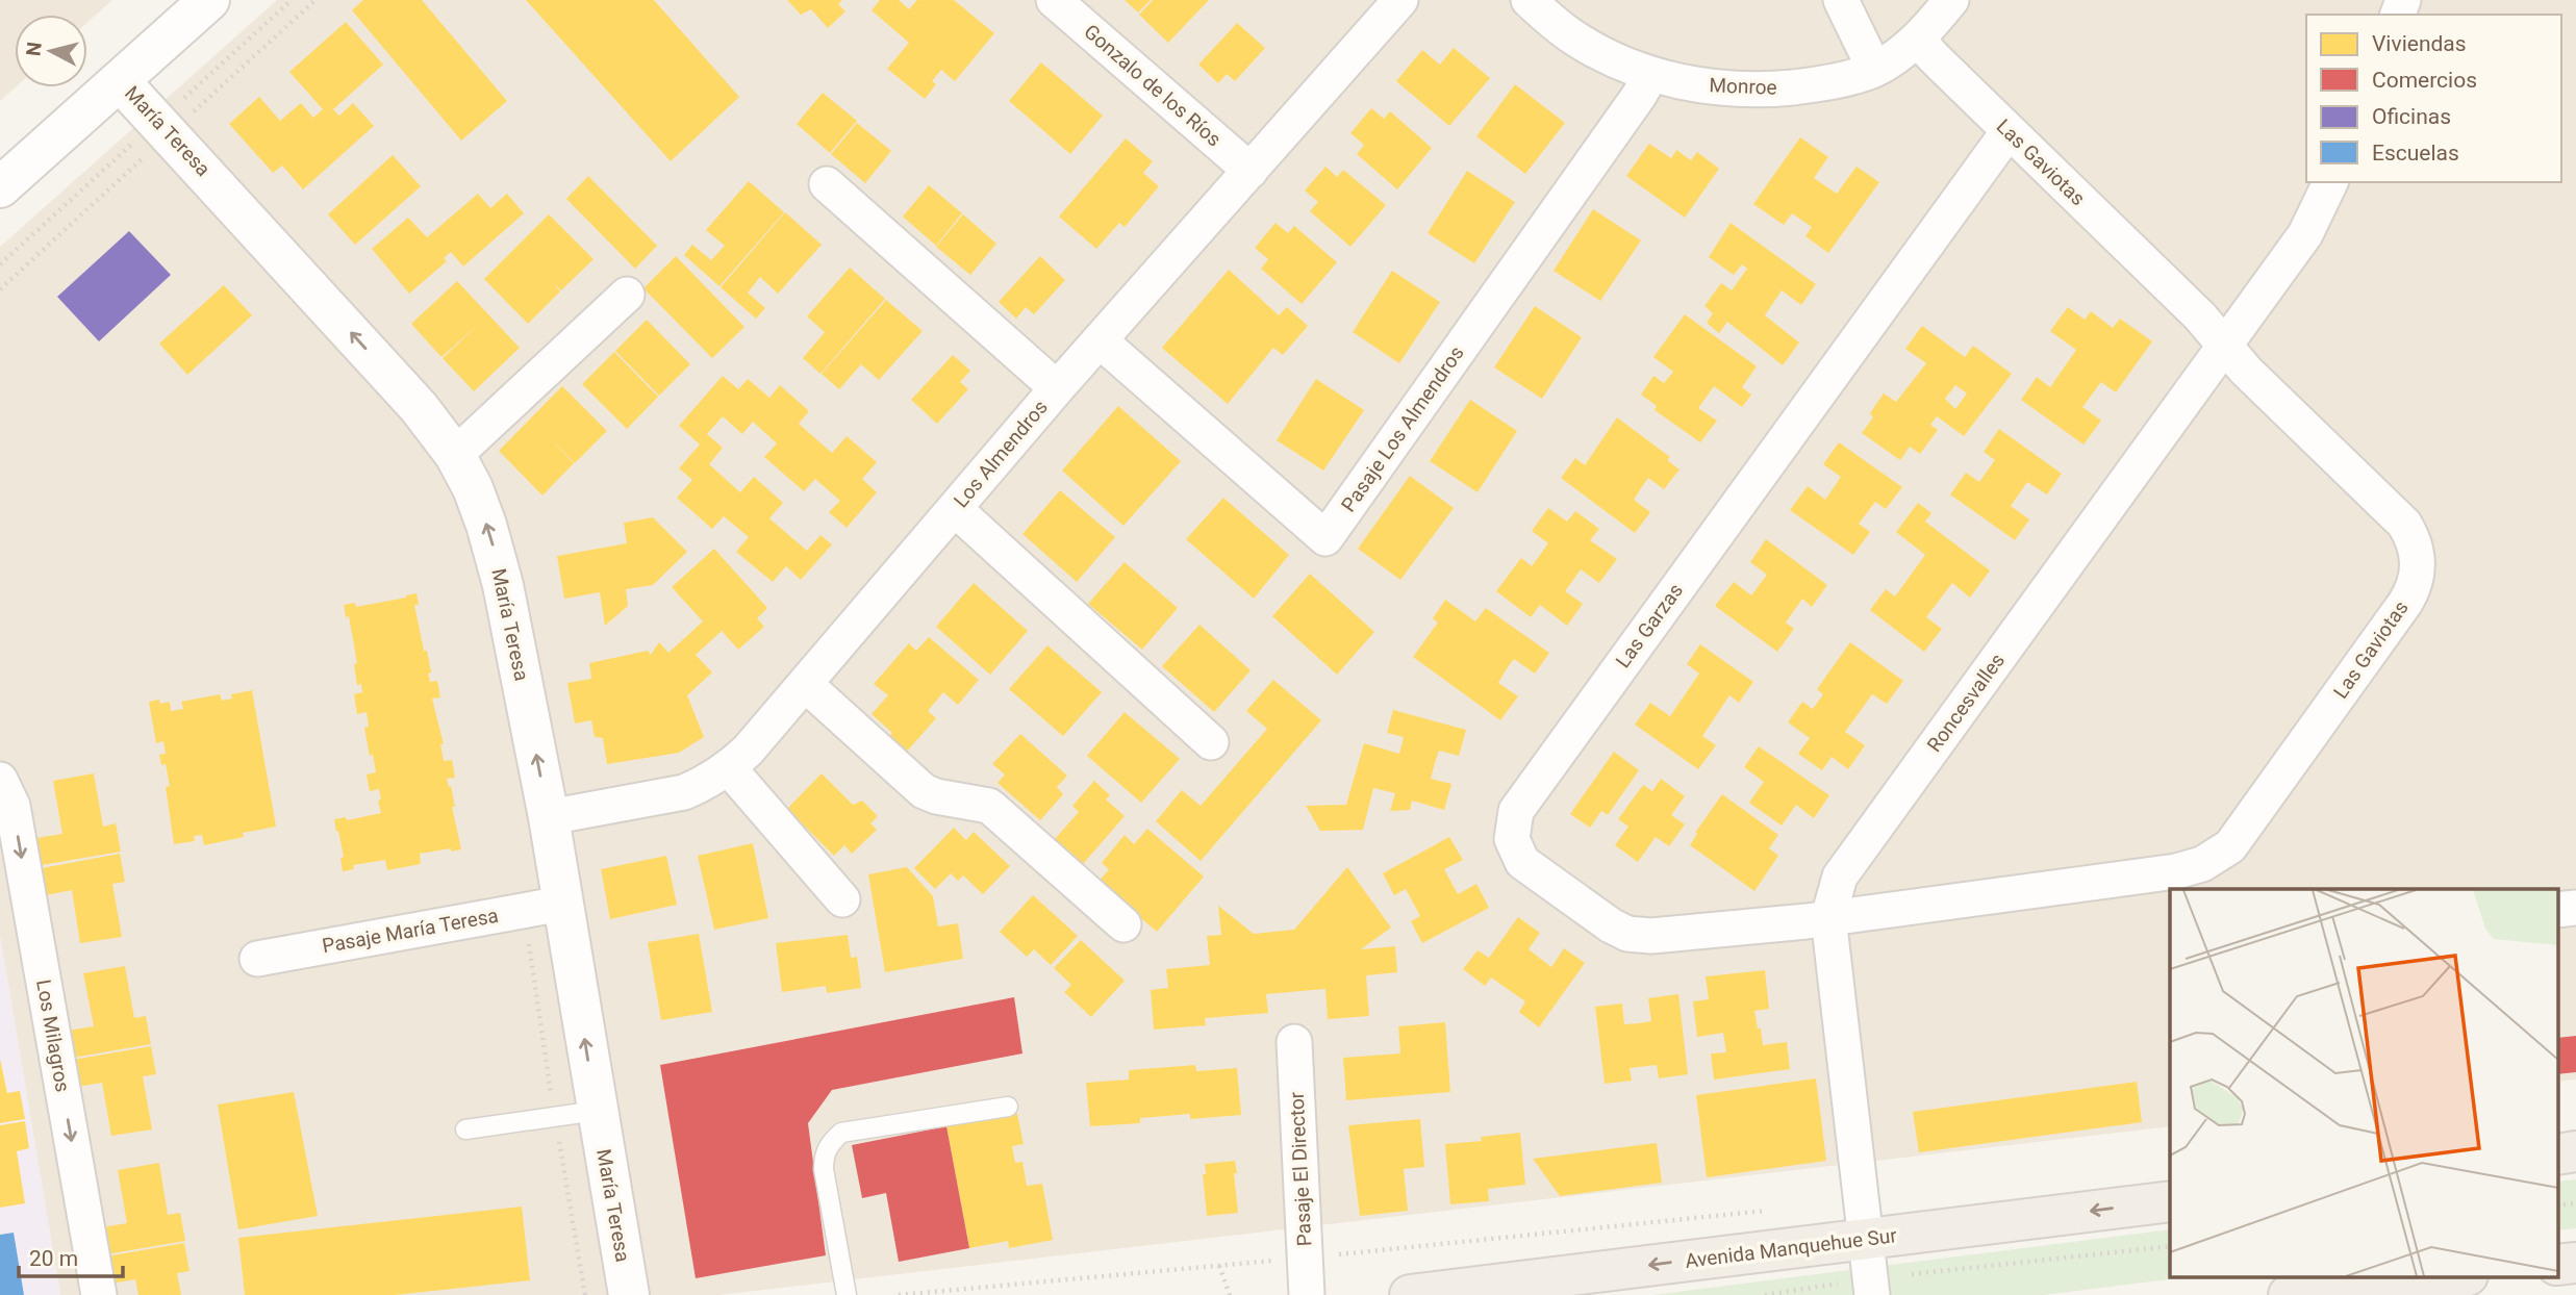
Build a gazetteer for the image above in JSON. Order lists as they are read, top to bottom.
{
  "streets": {
    "main road": ["Avenida Manquehue Sur"],
    "street": [
      "Gonzalo de los Ríos",
      "Monroe",
      "María Teresa",
      "Las Gaviotas",
      "Pasaje Los Almendros",
      "Los Almendros",
      "Las Garzas",
      "Roncesvalles",
      "Pasaje María Teresa",
      "Los Milagros",
      "Pasaje El Director"
    ]
  },
  "crossings": [
    ["Gonzalo de los Ríos", "Los Almendros"],
    ["Monroe", "Las Gaviotas"],
    ["Monroe", "Pasaje Los Almendros"],
    ["María Teresa", "Los Almendros"],
    ["María Teresa", "Pasaje María Teresa"],
    ["Las Gaviotas", "Las Garzas"],
    ["Las Gaviotas", "Roncesvalles"],
    ["Pasaje Los Almendros", "Los Almendros"],
    ["Las Garzas", "Roncesvalles"],
    ["Roncesvalles", "Avenida Manquehue Sur"]
  ],
  "one_way": ["María Teresa", "Los Milagros", "Avenida Manquehue Sur"],
  "legend": [
    "Viviendas",
    "Comercios",
    "Oficinas",
    "Escuelas"
  ],
  "scale_bar": "20 m",
  "north": "left"
}
